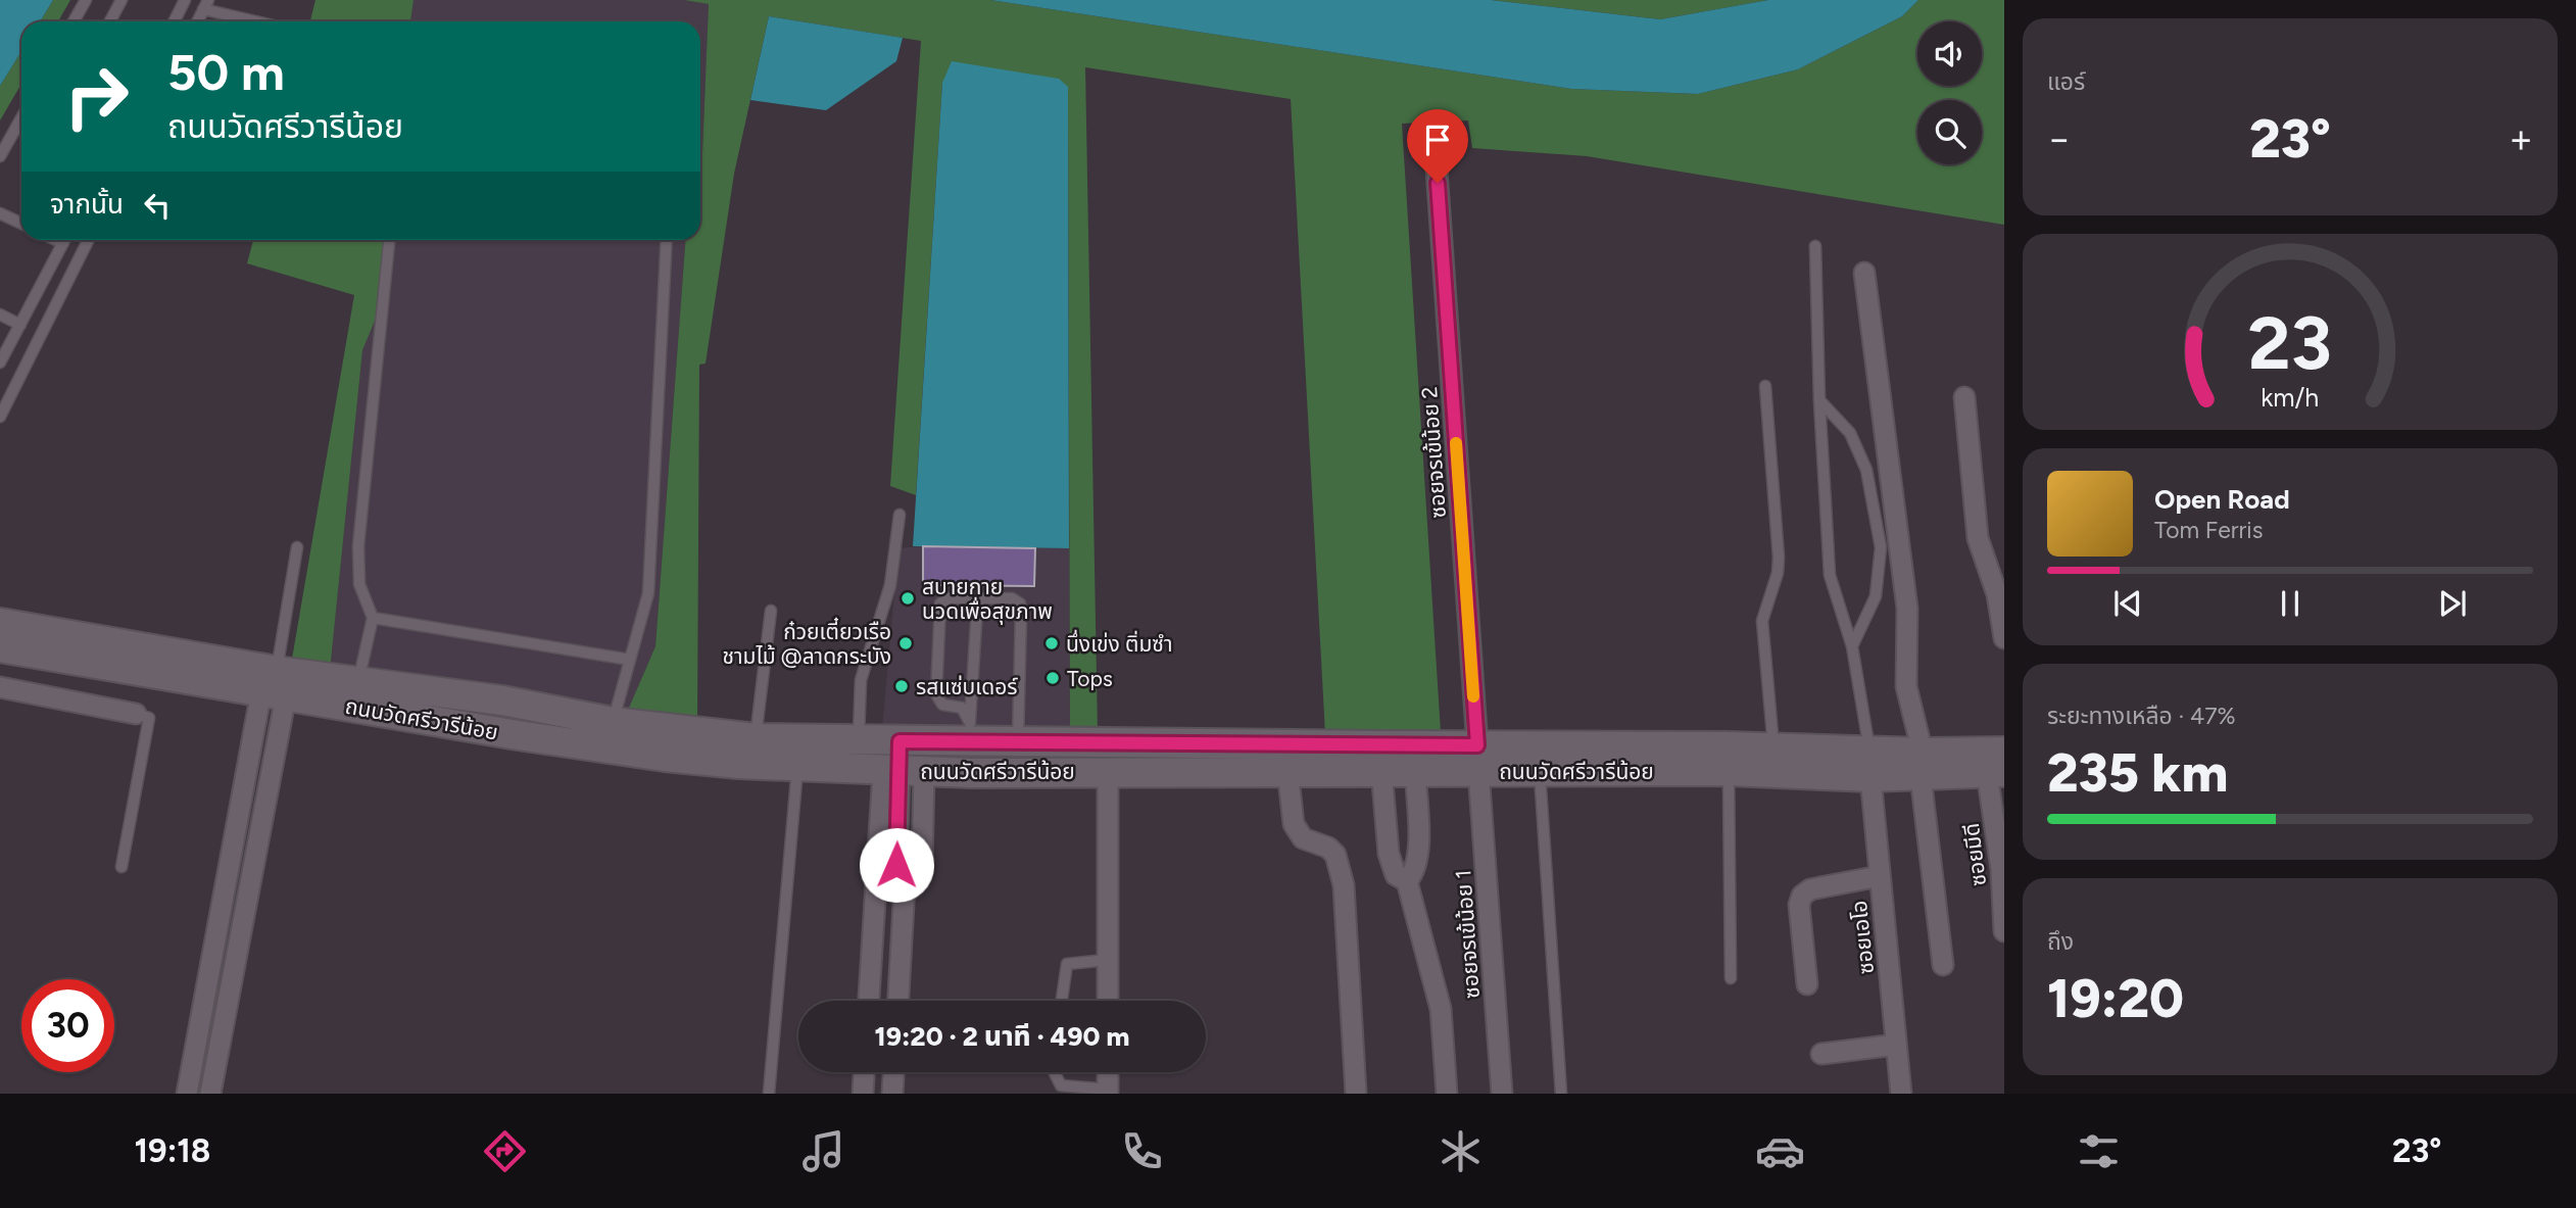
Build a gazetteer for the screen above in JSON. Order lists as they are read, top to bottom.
{
  "streets": {
    "main road": ["ถนนวัดศรีวารีน้อย"],
    "street": [
      "ซอยจรเข้น้อย 2",
      "ซอยมีดี",
      "ซอยจรเข้น้อย 1",
      "ซอยเอโอ"
    ]
  },
  "crossings": [
    ["ซอยจรเข้น้อย 2", "ถนนวัดศรีวารีน้อย"],
    ["ซอยจรเข้น้อย 2", "ซอยจรเข้น้อย 1"],
    ["ถนนวัดศรีวารีน้อย", "ซอยมีดี"],
    ["ถนนวัดศรีวารีน้อย", "ซอยจรเข้น้อย 1"],
    ["ถนนวัดศรีวารีน้อย", "ซอยเอโอ"]
  ],
  "places": [
    "สบายกาย นวดเพื่อสุขภาพ",
    "ก๋วยเตี๋ยวเรือ ชามไม้ @ลาดกระบัง",
    "นึ่งเข่ง ติ่มซำ",
    "Tops",
    "รสแซ่บเดอร์"
  ],
  "page": {
    "tile": [
      "แอร์",
      ["ระยะทางเหลือ · 47%", "235 km"],
      ["ถึง", "19:20"]
    ],
    "turn": ["50 m", "ถนนวัดศรีวารีน้อย"],
    "heat": ["−", "23°", "+"],
    "then": "จากนั้น",
    "song": ["Open Road", "Tom Ferris"],
    "limit": "30",
    "trip": "19:20 · 2 นาที · 490 m",
    "tabs": ["19:18", "23°"],
    "gauge": ["23", "km/h"]
  }
}
